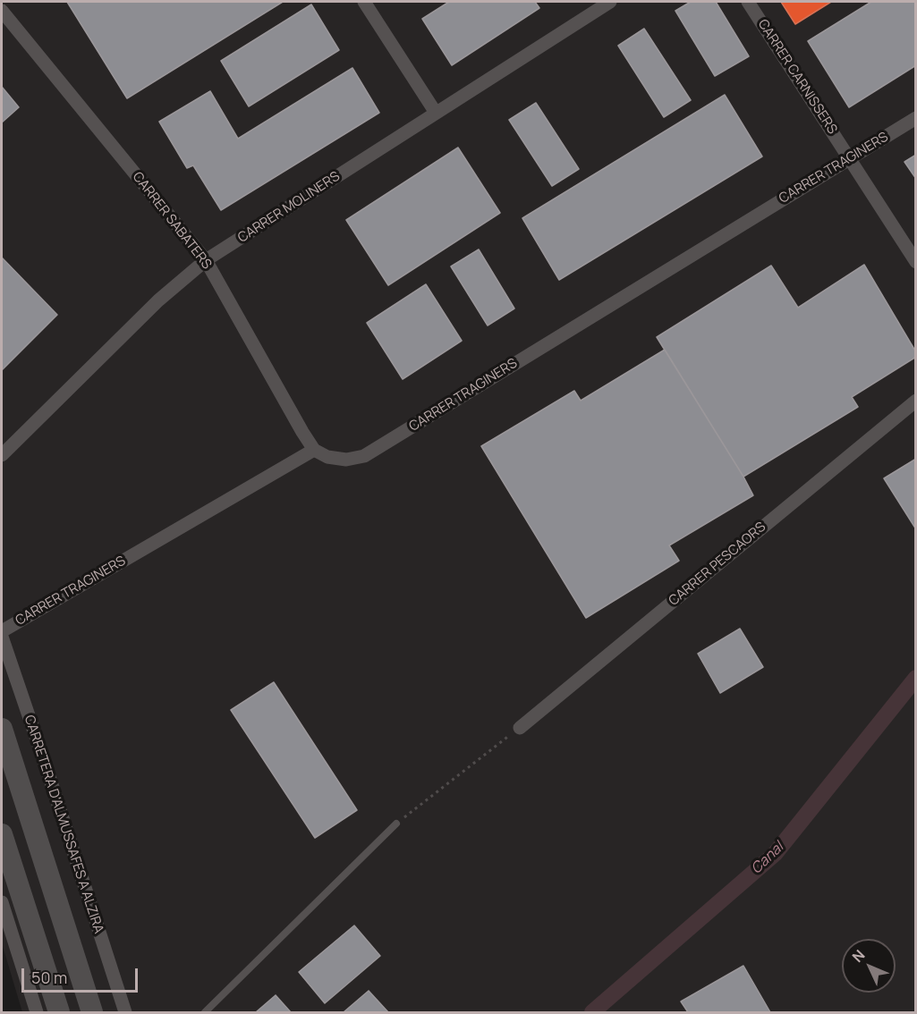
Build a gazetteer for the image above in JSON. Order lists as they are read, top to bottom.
{
  "streets": {
    "street": [
      "CARRER CARNISSERS",
      "CARRER TRAGINERS",
      "CARRER MOLINERS",
      "CARRER SABATERS",
      "CARRER PESCAORS",
      "CARRETERA D'ALMUSSAFES A ALZIRA"
    ]
  },
  "crossings": [
    ["CARRER CARNISSERS", "CARRER TRAGINERS"],
    ["CARRER TRAGINERS", "CARRER SABATERS"],
    ["CARRER MOLINERS", "CARRER SABATERS"]
  ],
  "water": ["Canal"],
  "scale_bar": "50 m",
  "north": "top left"
}
